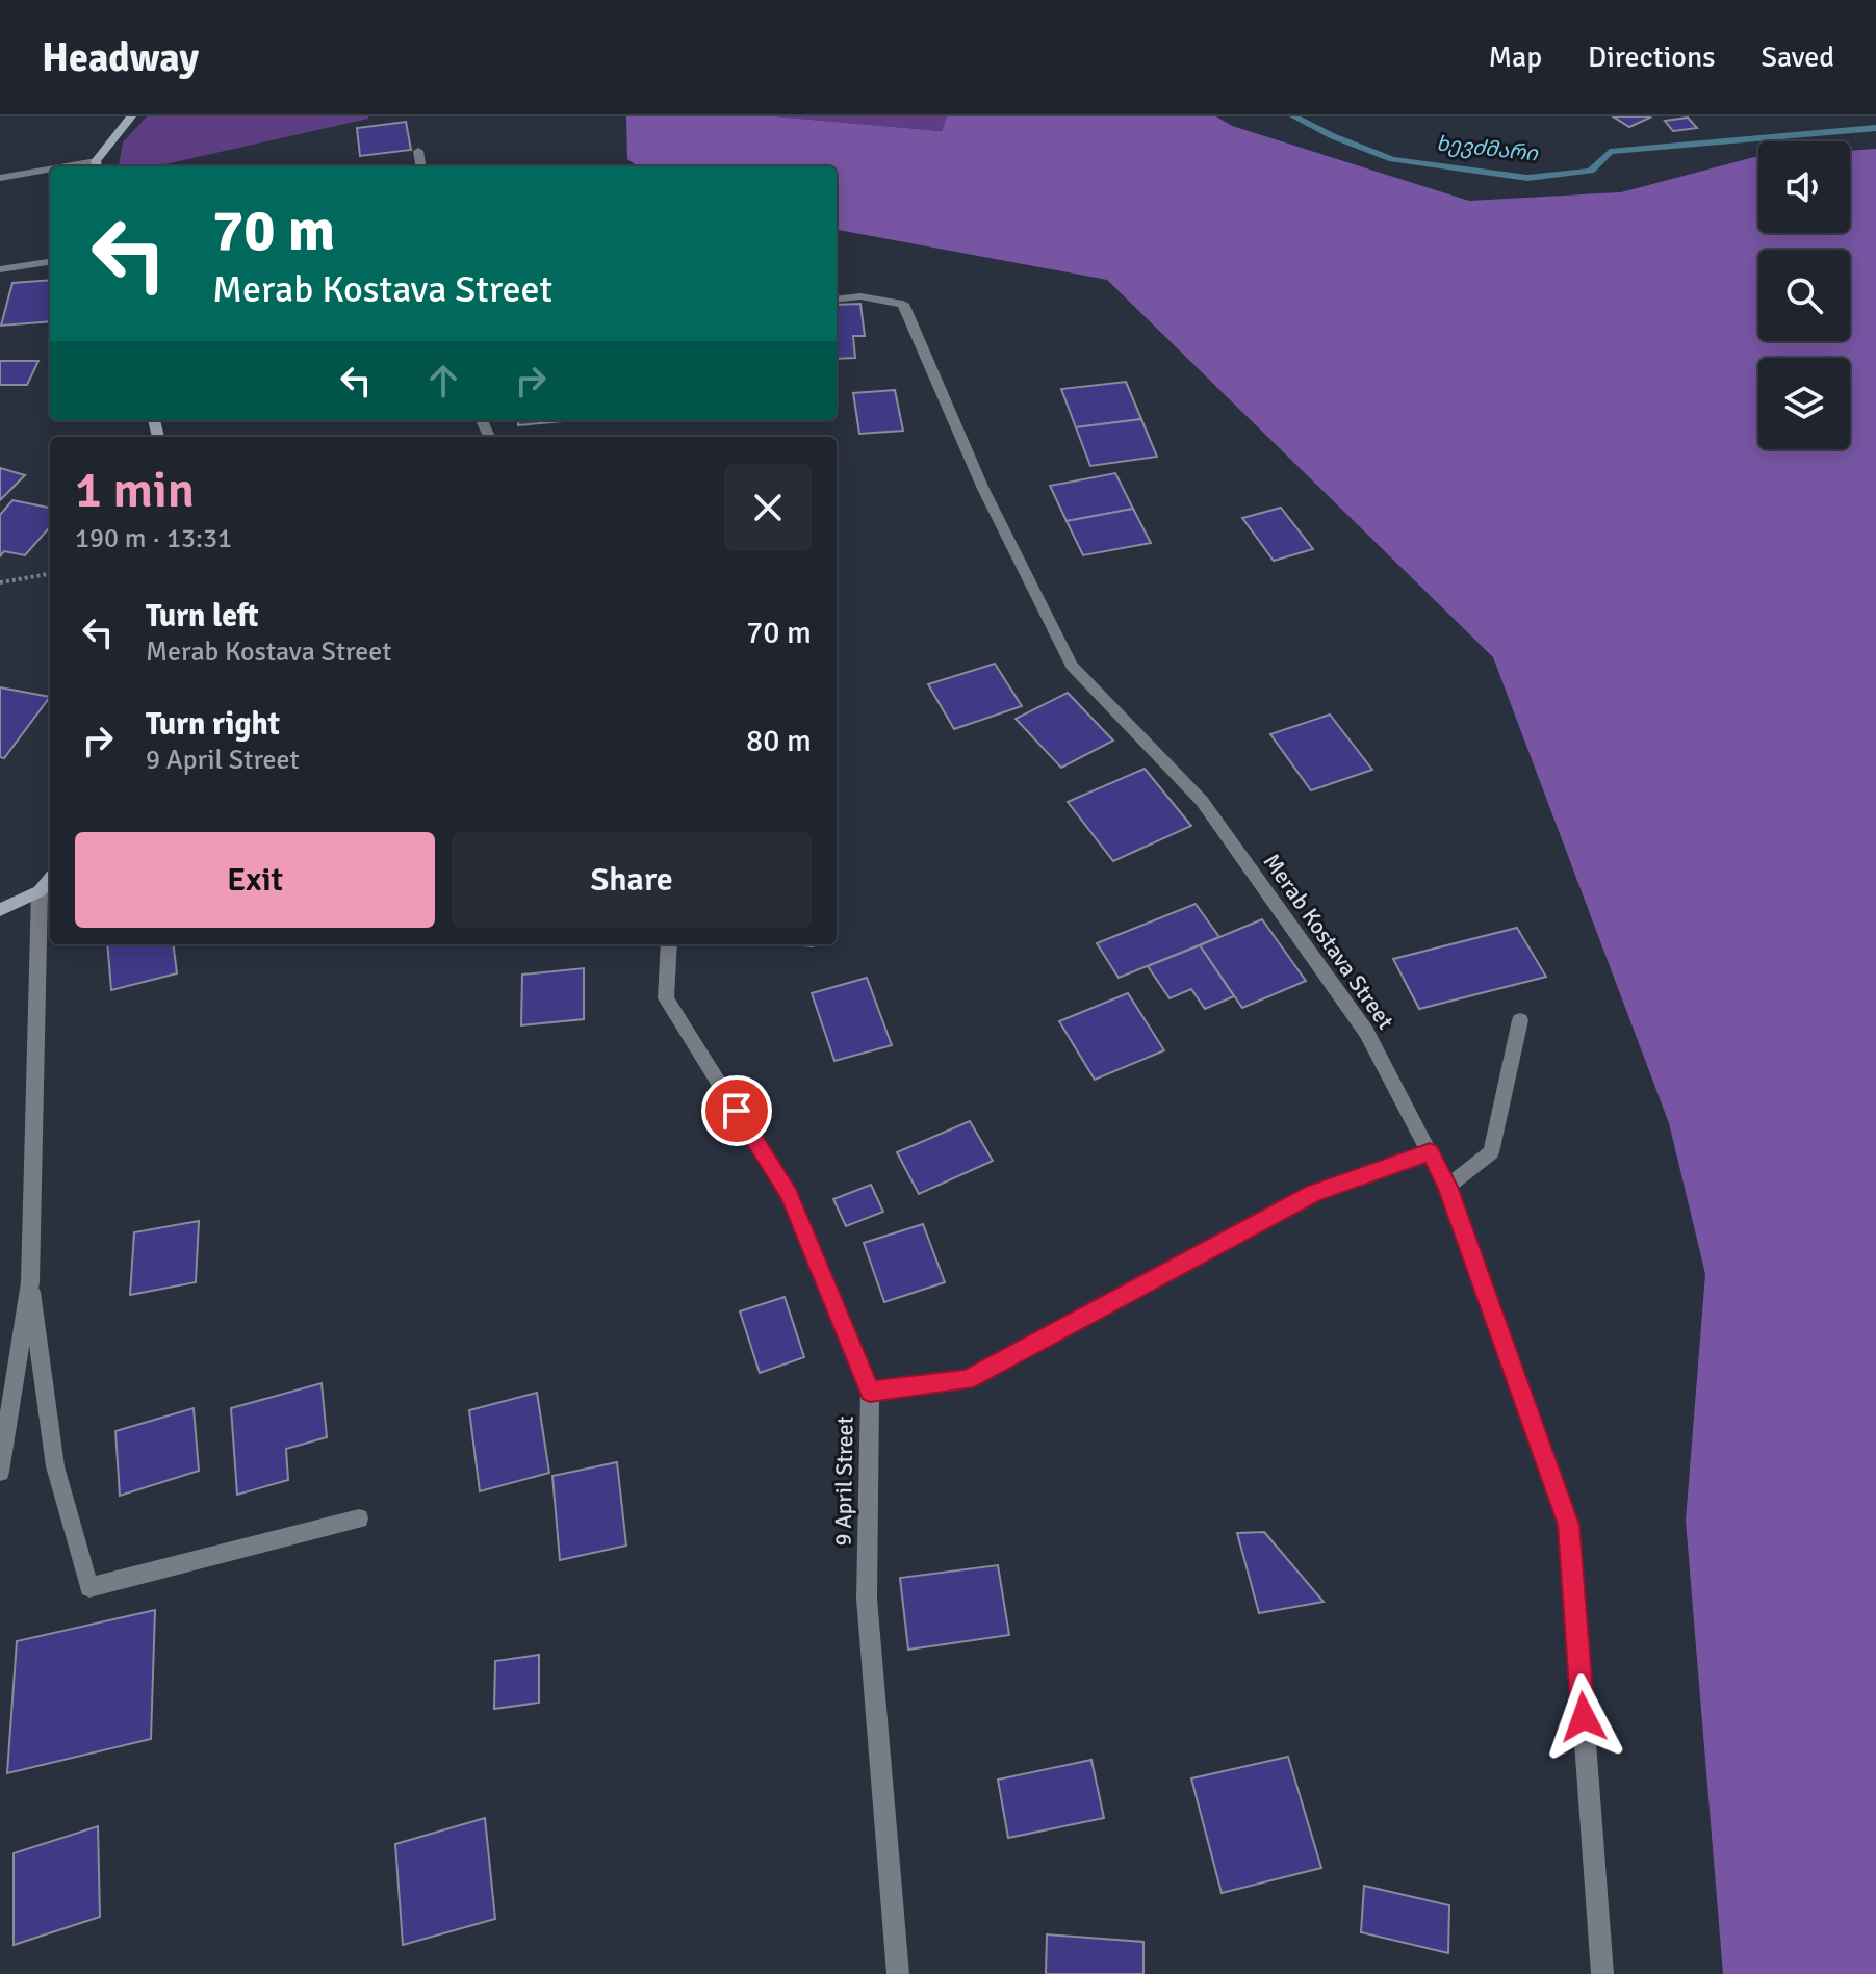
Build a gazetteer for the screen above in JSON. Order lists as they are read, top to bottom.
{
  "streets": {
    "street": ["Merab Kostava Street", "9 April Street"]
  },
  "water": ["ხევძმარი"],
  "page": {
    "header": "Headway",
    "nav": ["Map", "Directions", "Saved"],
    "turn": ["70 m", "Merab Kostava Street"],
    "heading": ["1 min", "190 m · 13:31"],
    "list": [
      {
        "name": "Turn left",
        "note": "Merab Kostava Street",
        "value": "70 m"
      },
      {
        "name": "Turn right",
        "note": "9 April Street",
        "value": "80 m"
      }
    ],
    "buttons": ["Exit", "Share"]
  }
}
